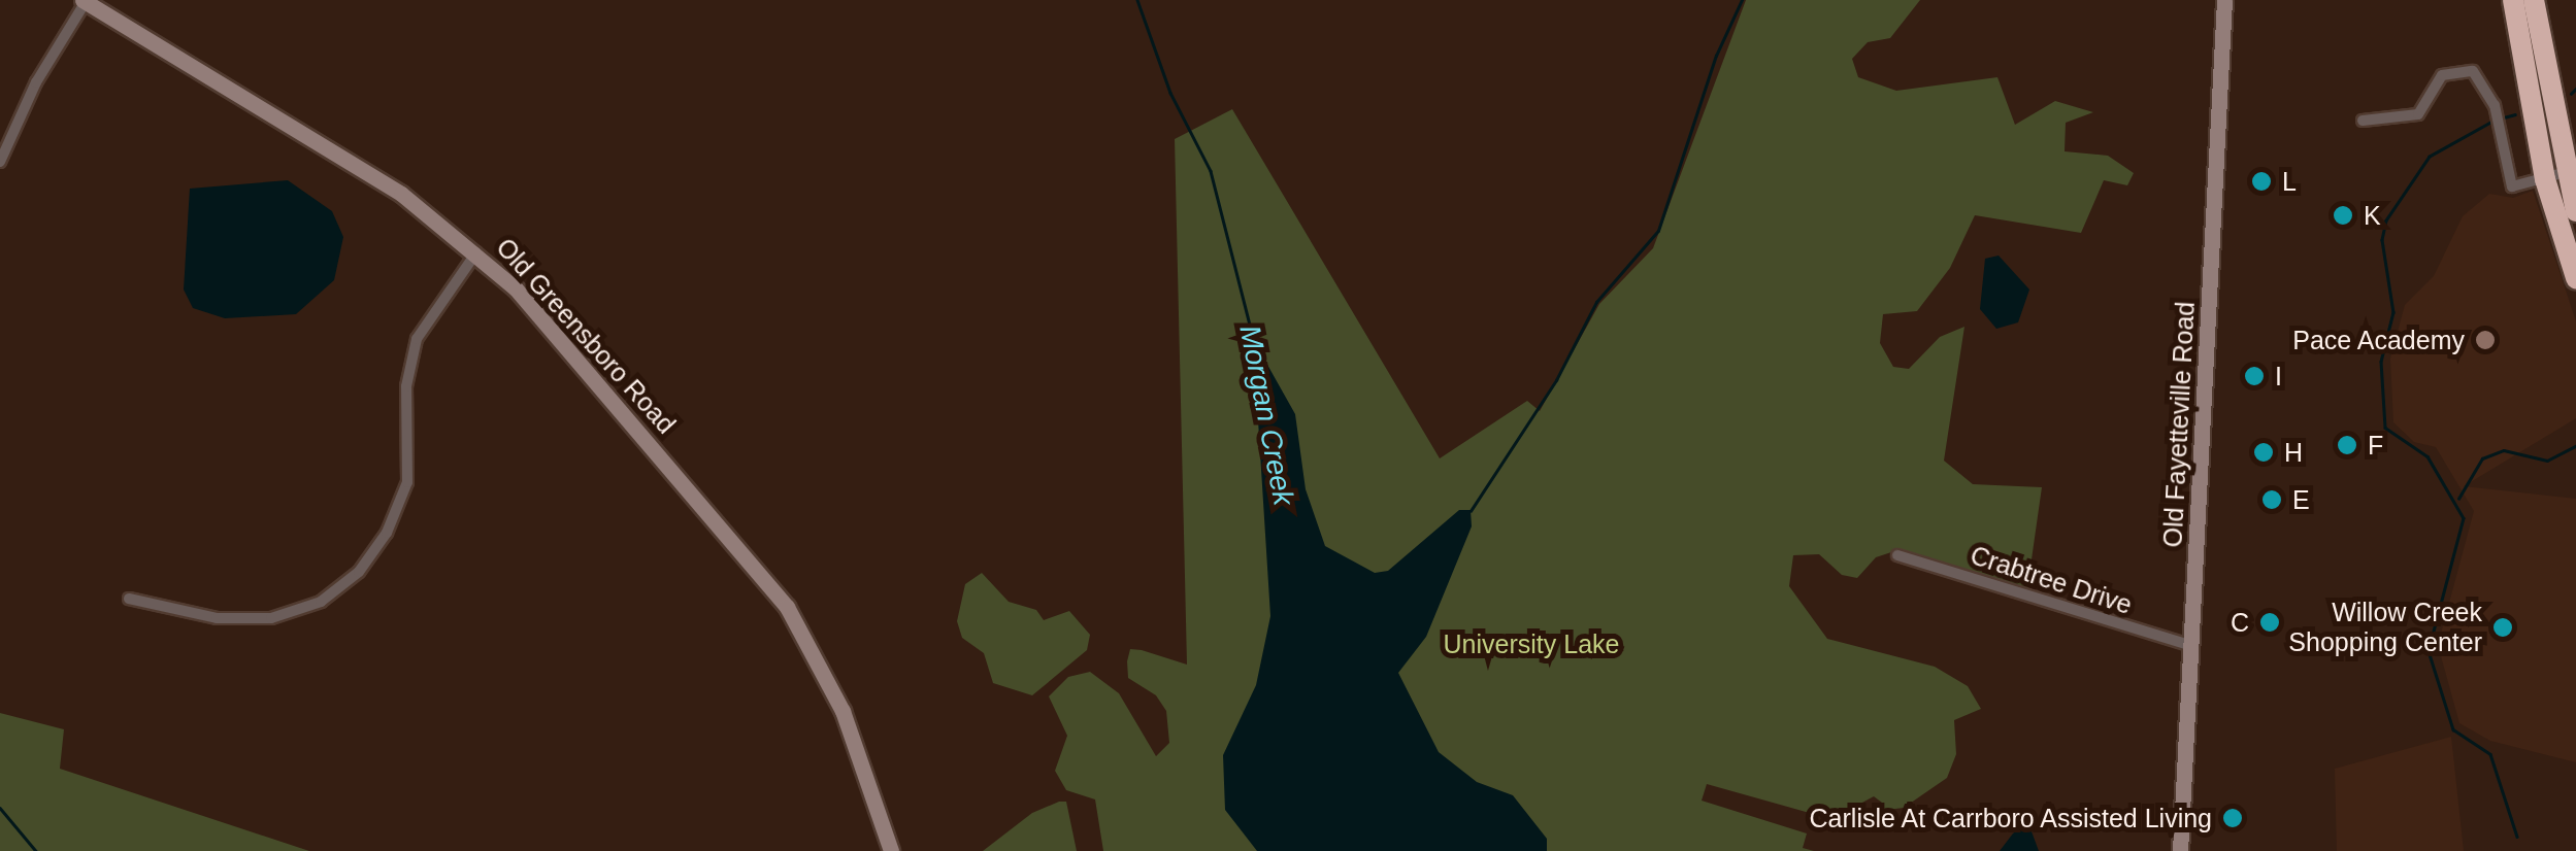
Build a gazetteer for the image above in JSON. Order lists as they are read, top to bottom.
{
  "streets": {
    "street": ["Old Greensboro Road", "Old Fayetteville Road", "Crabtree Drive"]
  },
  "crossings": [
    ["Old Fayetteville Road", "Crabtree Drive"]
  ],
  "water": ["Morgan Creek"],
  "parks": ["University Lake"],
  "places": [
    "L",
    "K",
    "Pace Academy",
    "I",
    "F",
    "H",
    "E",
    "C",
    "Willow Creek Shopping Center",
    "Carlisle At Carrboro Assisted Living"
  ]
}
